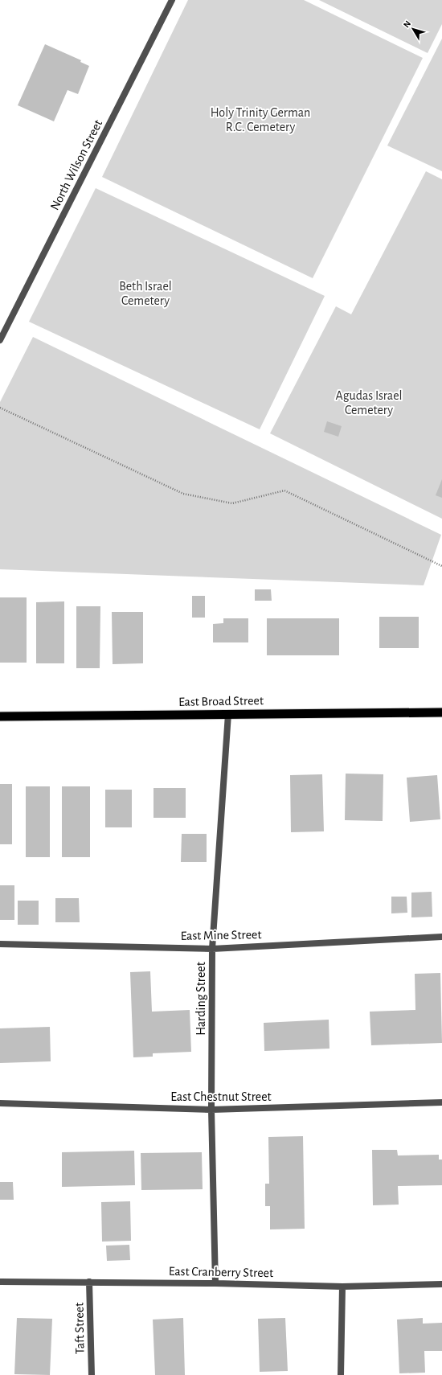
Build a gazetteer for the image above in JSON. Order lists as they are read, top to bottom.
{
  "streets": {
    "highway": ["East Broad Street"],
    "street": [
      "North Wilson Street",
      "East Mine Street",
      "Harding Street",
      "East Chestnut Street",
      "East Cranberry Street",
      "Taft Street"
    ]
  },
  "crossings": [
    ["East Broad Street", "Harding Street"],
    ["East Mine Street", "Harding Street"],
    ["Harding Street", "East Chestnut Street"],
    ["Harding Street", "East Cranberry Street"],
    ["East Cranberry Street", "Taft Street"]
  ],
  "parks": ["Holy Trinity German R.C. Cemetery", "Beth Israel Cemetery", "Agudas Israel Cemetery"],
  "north": "top left"
}
